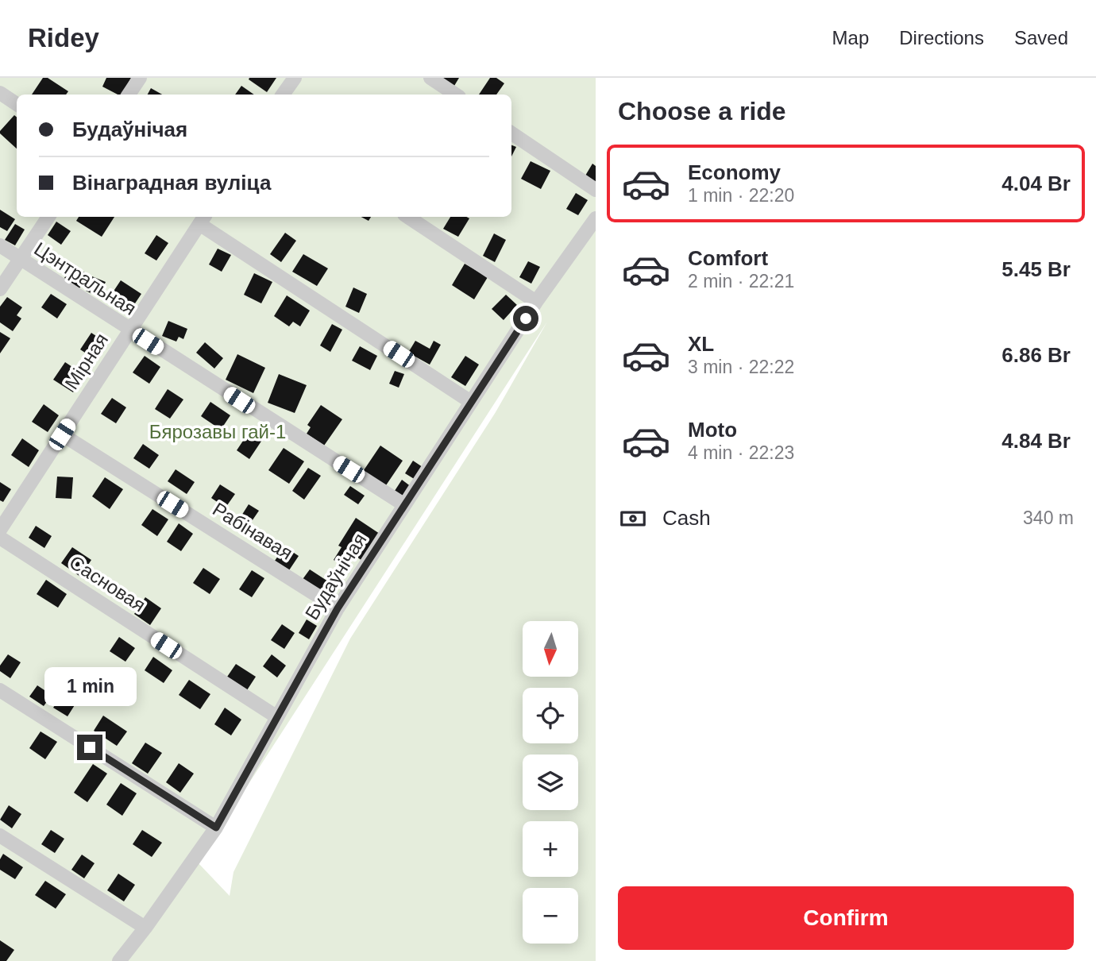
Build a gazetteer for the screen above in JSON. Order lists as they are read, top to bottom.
{
  "streets": {
    "street": [
      "Цэнтральная",
      "Мірная",
      "Рабінавая",
      "Будаўнічая",
      "Сасновая"
    ]
  },
  "crossings": [
    ["Цэнтральная", "Мірная"],
    ["Цэнтральная", "Будаўнічая"],
    ["Мірная", "Рабінавая"],
    ["Рабінавая", "Будаўнічая"],
    ["Будаўнічая", "Сасновая"]
  ],
  "parks": ["Бярозавы гай-1"],
  "north": "bottom",
  "page": {
    "header": "Ridey",
    "nav": ["Map", "Directions", "Saved"],
    "heading": "Choose a ride",
    "banner": ["Будаўнічая", "Вінаградная вуліца"],
    "list": [
      {
        "name": "Economy",
        "note": "1 min · 22:20",
        "value": "4.04 Br"
      },
      {
        "name": "Comfort",
        "note": "2 min · 22:21",
        "value": "5.45 Br"
      },
      {
        "name": "XL",
        "note": "3 min · 22:22",
        "value": "6.86 Br"
      },
      {
        "name": "Moto",
        "note": "4 min · 22:23",
        "value": "4.84 Br"
      }
    ],
    "pay": ["Cash", "340 m"],
    "map_buttons": ["+", "−"],
    "bubble": "1 min",
    "buttons": "Confirm"
  }
}
